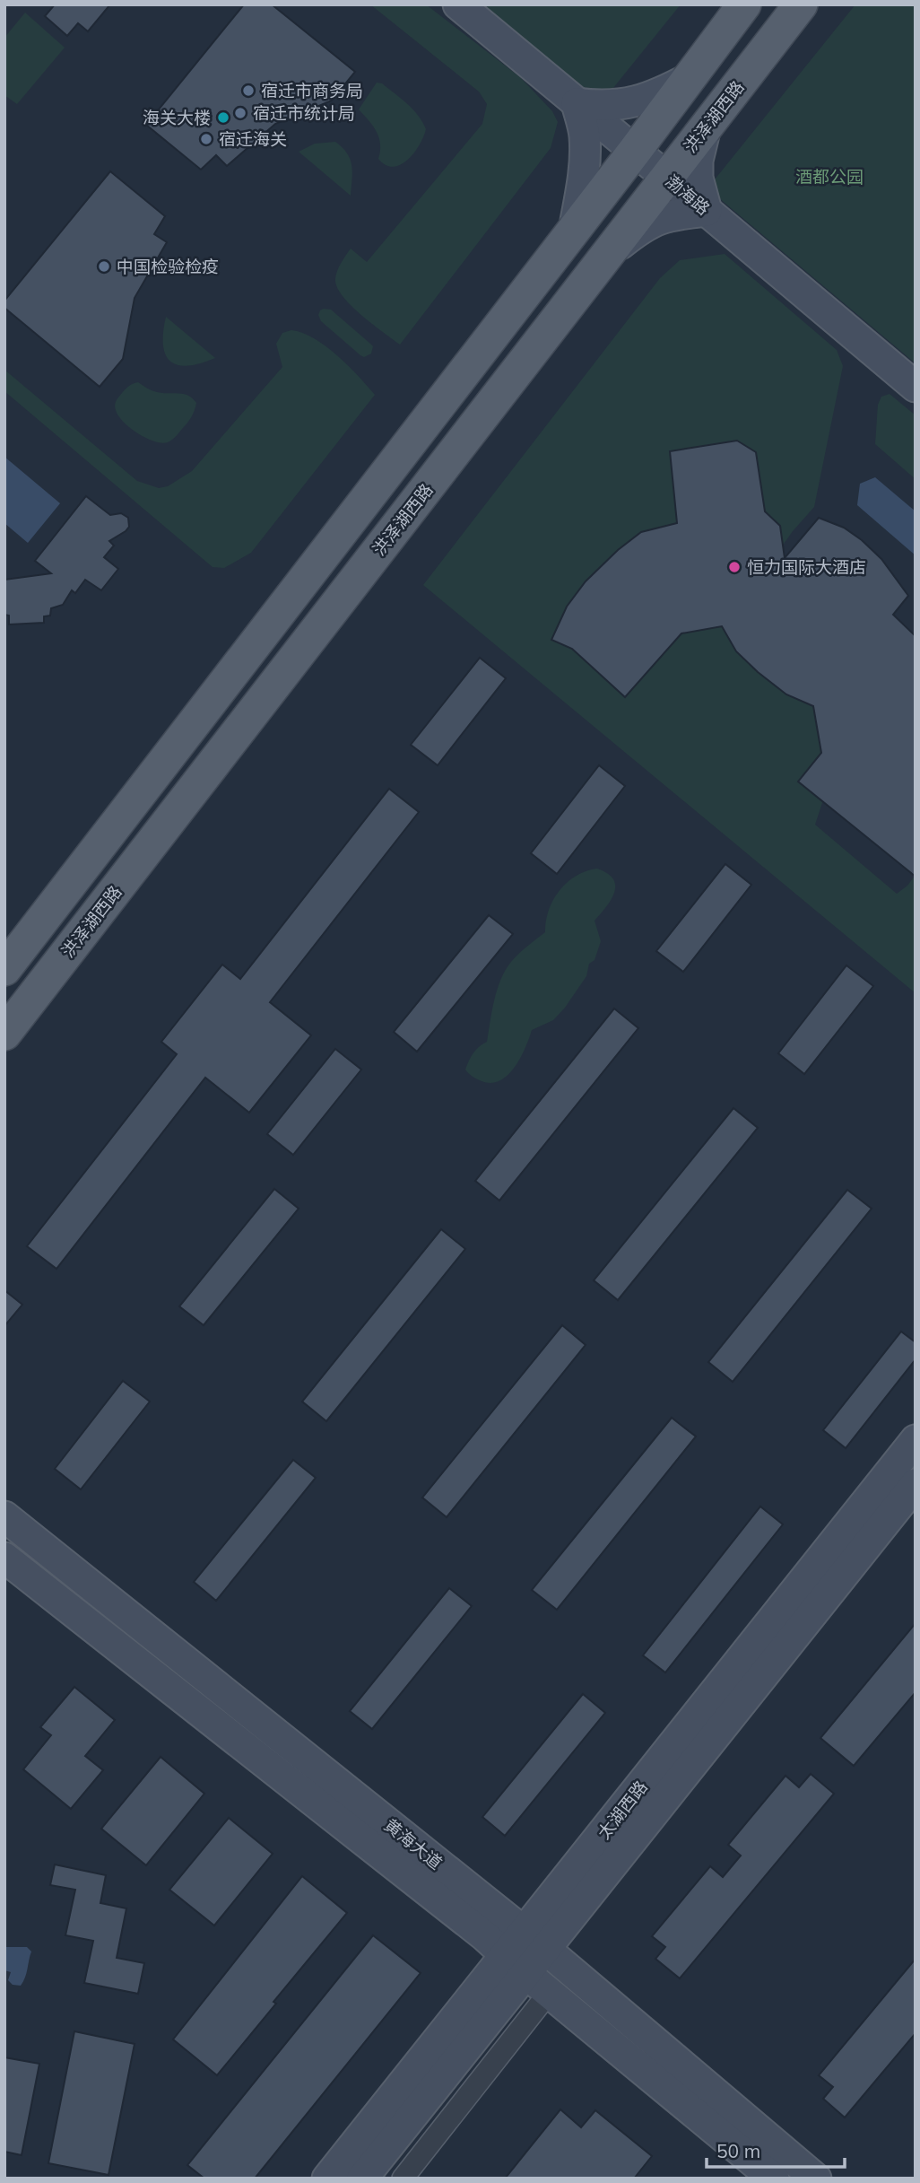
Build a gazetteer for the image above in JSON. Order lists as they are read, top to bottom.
{
  "streets": {
    "main road": ["洪泽湖西路"],
    "street": ["渤海路", "太湖西路", "黄海大道"]
  },
  "crossings": [
    ["洪泽湖西路", "渤海路"],
    ["太湖西路", "黄海大道"]
  ],
  "parks": ["酒都公园"],
  "places": [
    "宿迁市商务局",
    "宿迁市统计局",
    "海关大楼",
    "宿迁海关",
    "中国检验检疫",
    "恒力国际大酒店"
  ],
  "scale_bar": "50 m"
}
